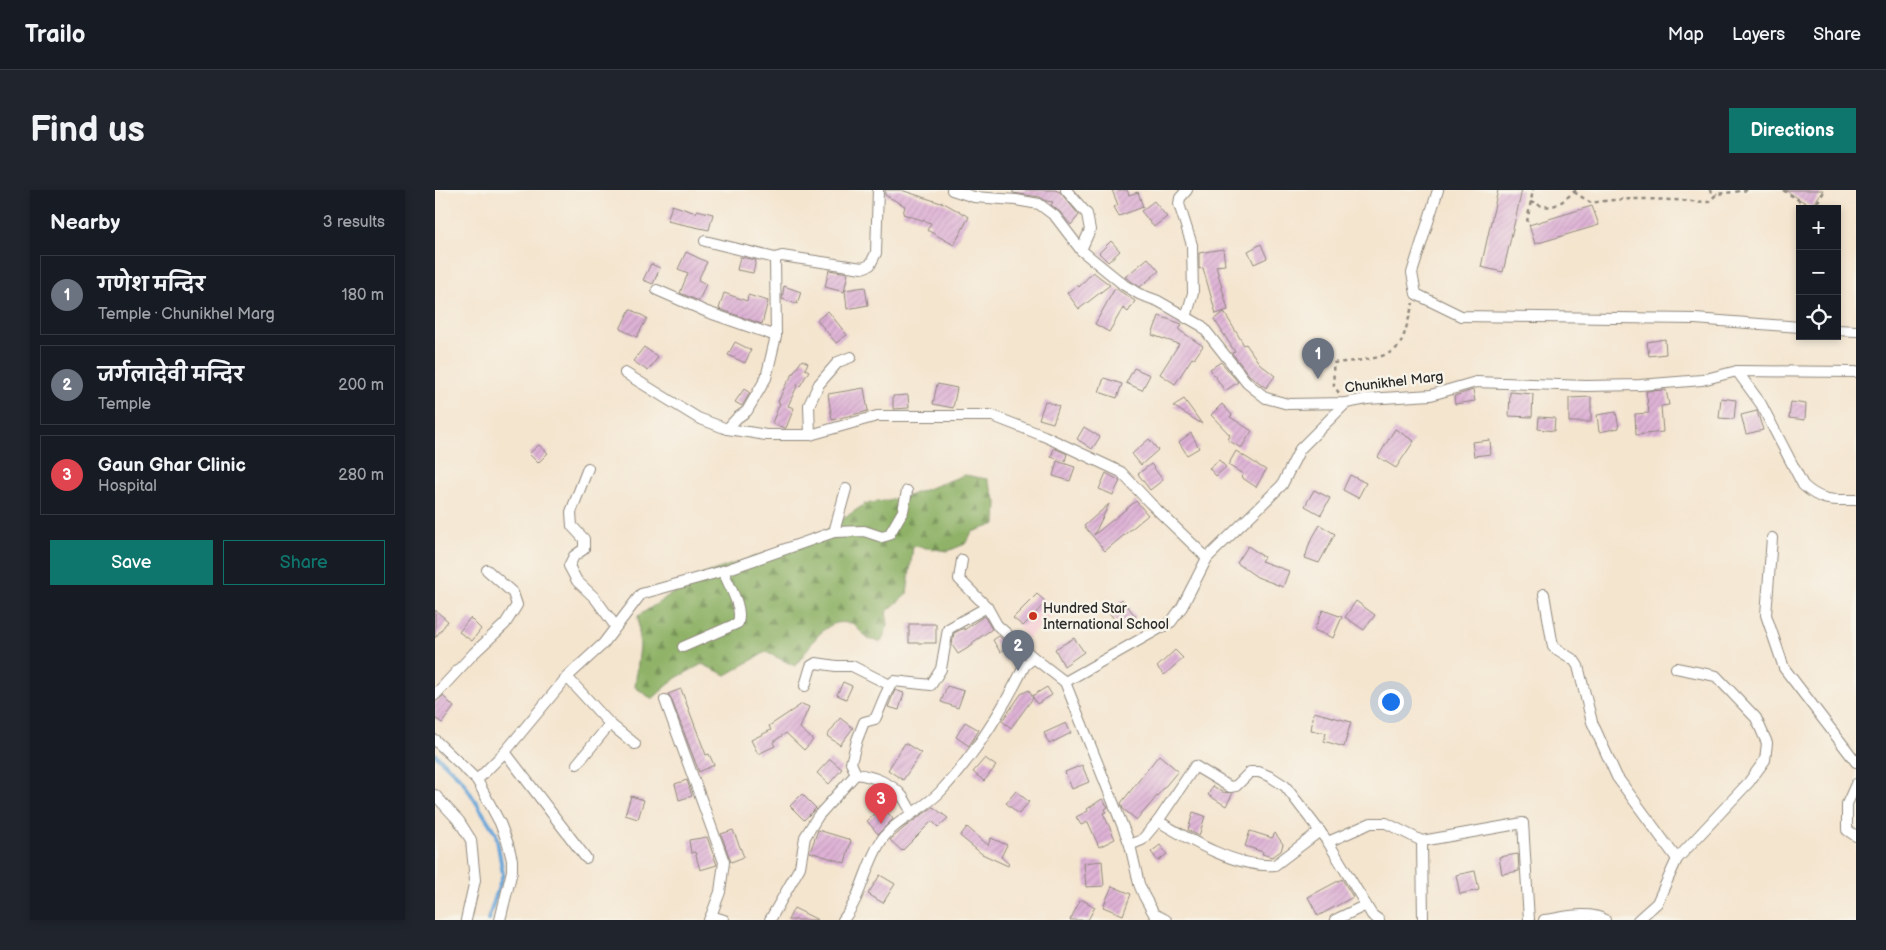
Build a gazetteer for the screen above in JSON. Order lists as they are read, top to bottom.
{
  "streets": {
    "street": ["Chunikhel Marg"]
  },
  "places": ["Hundred Star International School"],
  "page": {
    "header": "Trailo",
    "nav": ["Map", "Layers", "Share"],
    "buttons": [
      "Directions",
      ["Save", "Share"]
    ],
    "title": "Find us",
    "heading": ["Nearby", "3 results"],
    "map_buttons": ["+", "−"],
    "list": [
      {
        "mark": "1",
        "name": "गणेश मन्दिर",
        "note": "Temple · Chunikhel Marg",
        "value": "180 m"
      },
      {
        "mark": "2",
        "name": "जर्गलादेवी मन्दिर",
        "note": "Temple",
        "value": "200 m"
      },
      {
        "mark": "3",
        "name": "Gaun Ghar Clinic",
        "note": "Hospital",
        "value": "280 m"
      }
    ],
    "pins": ["1", "2", "3"]
  }
}
